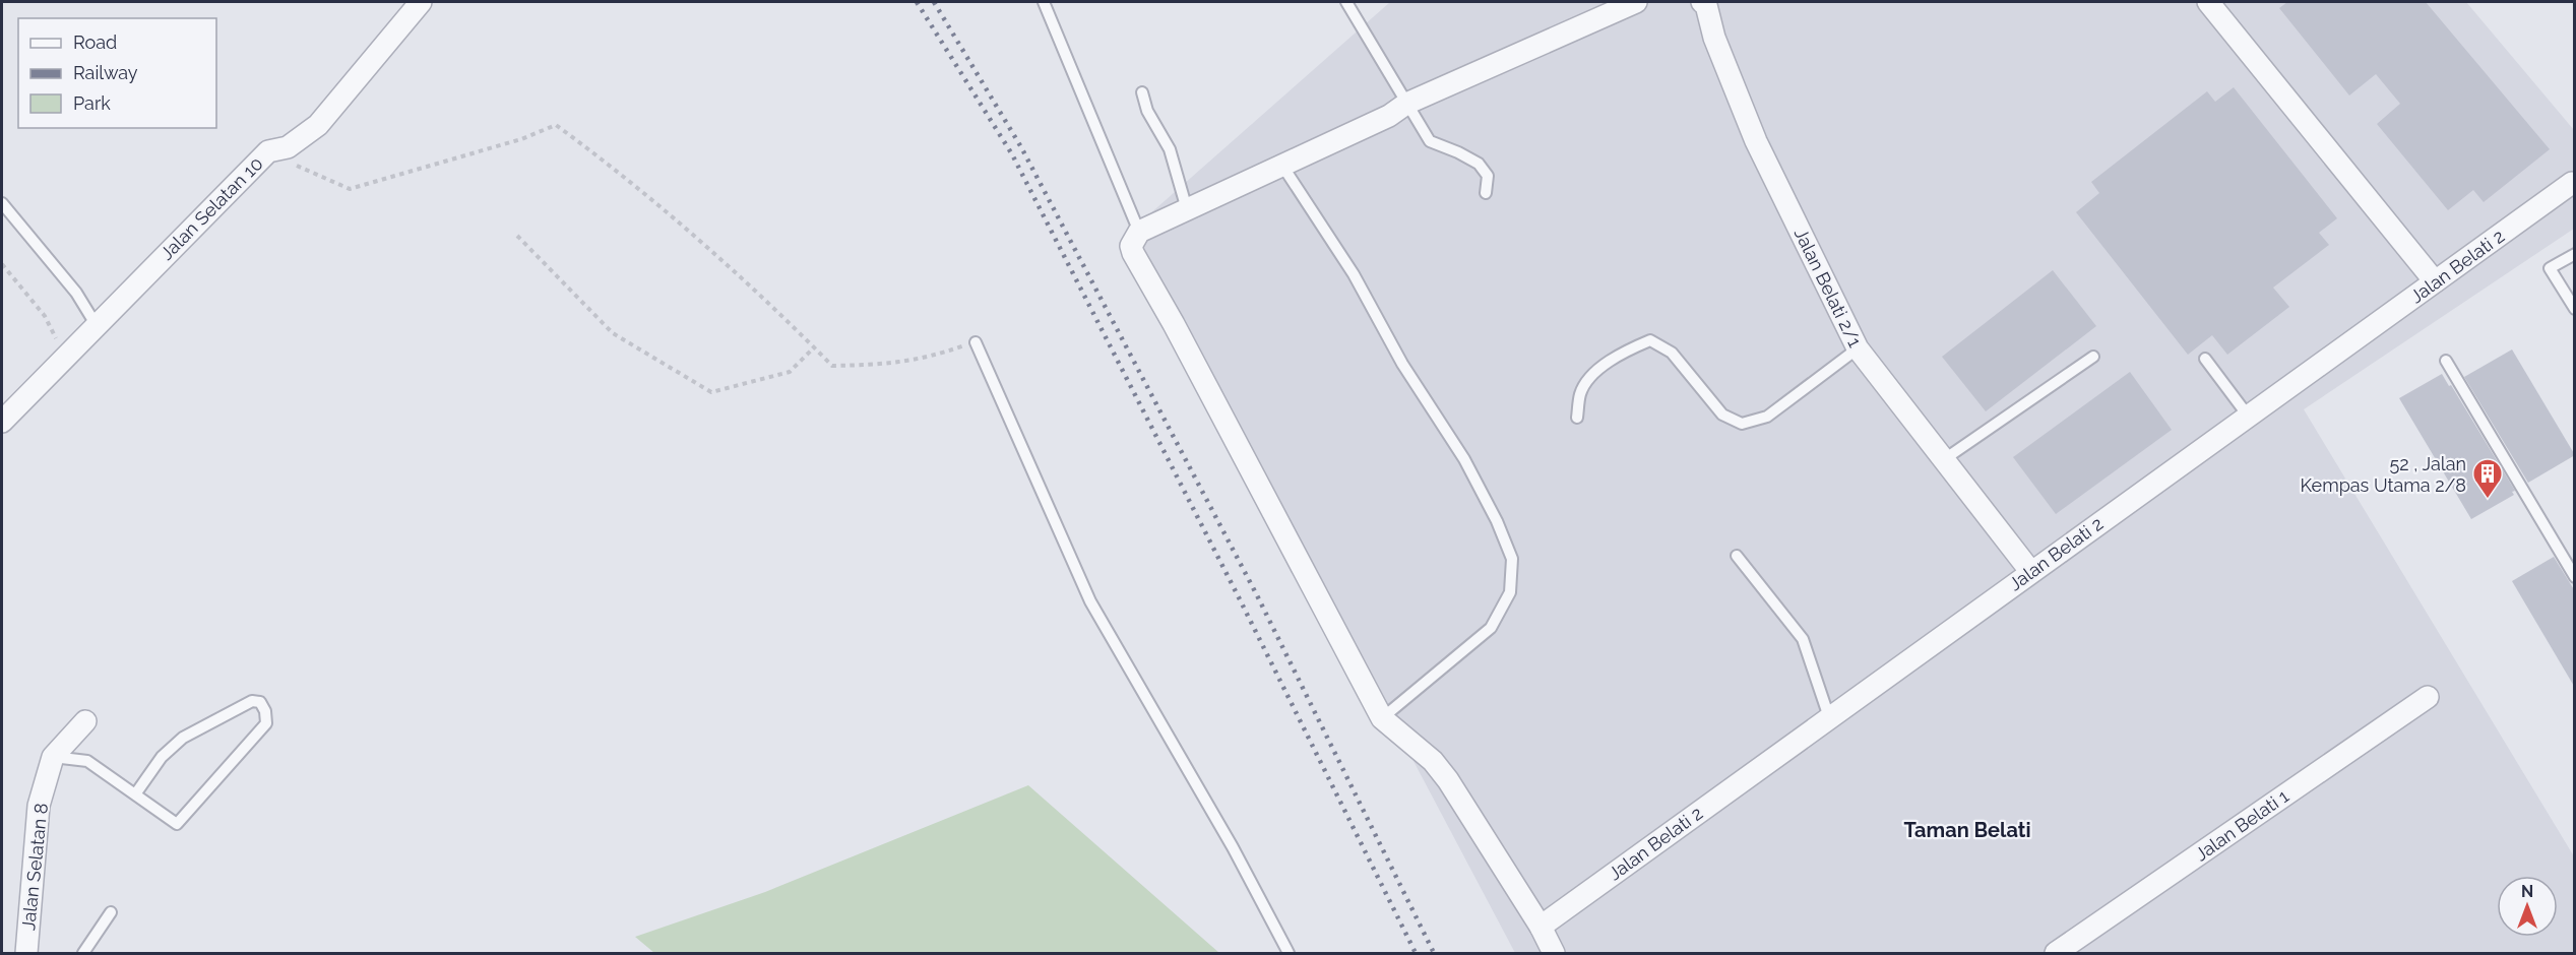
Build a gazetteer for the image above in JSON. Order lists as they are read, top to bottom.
{
  "streets": {
    "street": [
      "Jalan Selatan 10",
      "Jalan Belati 2",
      "Jalan Belati 2/1",
      "Jalan Belati 1",
      "Jalan Selatan 8"
    ]
  },
  "crossings": [
    ["Jalan Belati 2", "Jalan Belati 2/1"]
  ],
  "districts": ["Taman Belati"],
  "places": {
    "building": ["52 , Jalan Kempas Utama 2/8"]
  },
  "legend": ["Road", "Railway", "Park"],
  "north": "top"
}
